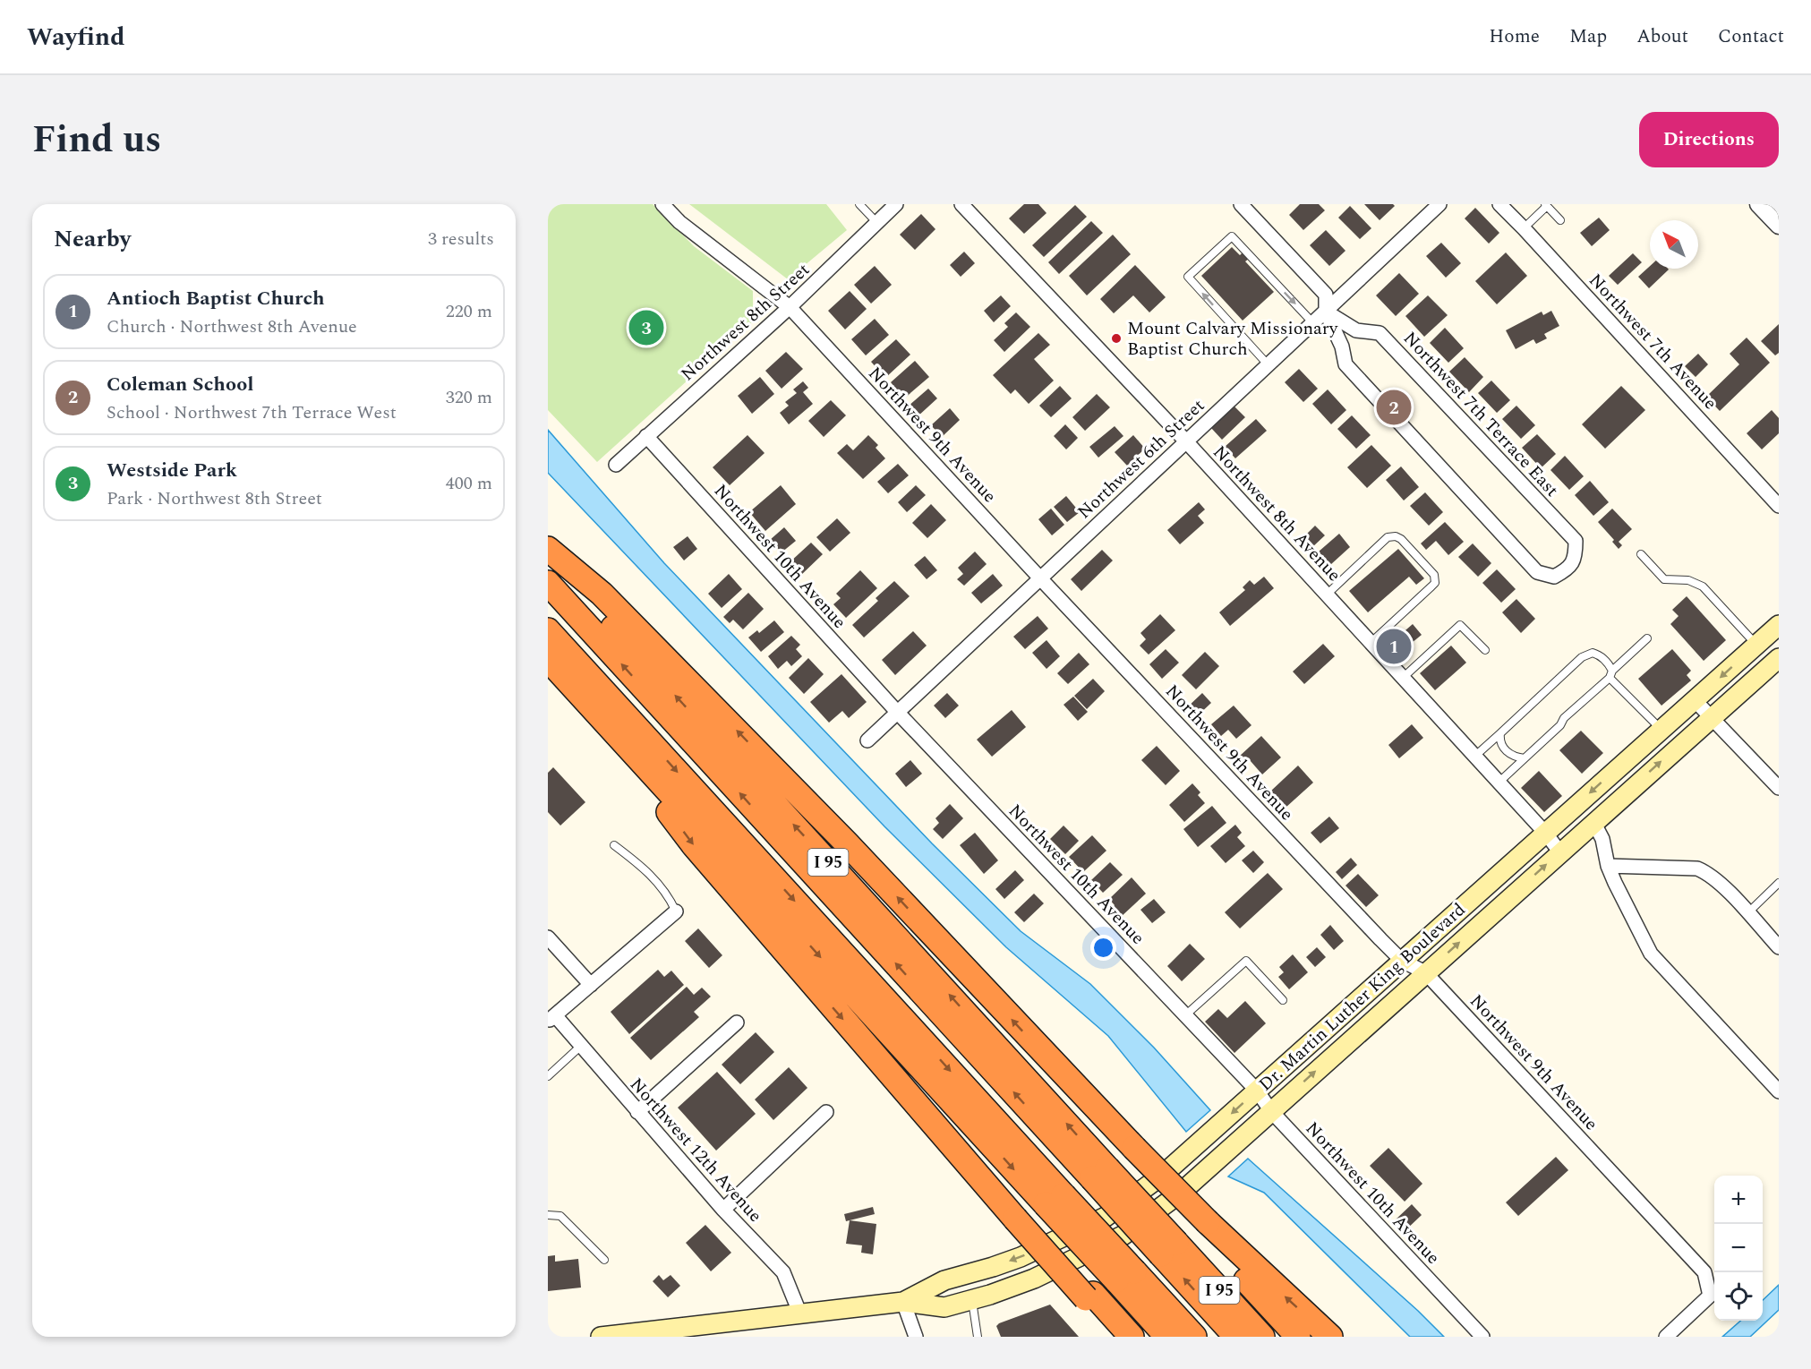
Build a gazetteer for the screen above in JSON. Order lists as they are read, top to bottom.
{
  "streets": {
    "highway": ["I 95"],
    "main road": ["Dr. Martin Luther King Boulevard"],
    "street": [
      "Northwest 8th Street",
      "Northwest 7th Avenue",
      "Northwest 7th Terrace East",
      "Northwest 9th Avenue",
      "Northwest 6th Street",
      "Northwest 8th Avenue",
      "Northwest 10th Avenue",
      "Northwest 12th Avenue"
    ]
  },
  "crossings": [
    ["Northwest 8th Street", "Northwest 9th Avenue"],
    ["Northwest 8th Street", "Northwest 10th Avenue"],
    ["Northwest 7th Terrace East", "Northwest 6th Street"],
    ["Northwest 9th Avenue", "Northwest 6th Street"],
    ["Northwest 9th Avenue", "Dr. Martin Luther King Boulevard"],
    ["Northwest 6th Street", "Northwest 8th Avenue"],
    ["Northwest 6th Street", "Northwest 10th Avenue"],
    ["Northwest 8th Avenue", "Dr. Martin Luther King Boulevard"],
    ["Northwest 10th Avenue", "Dr. Martin Luther King Boulevard"],
    ["Dr. Martin Luther King Boulevard", "Northwest 12th Avenue"]
  ],
  "places": ["Mount Calvary Missionary Baptist Church"],
  "north": "top left",
  "page": {
    "header": "Wayfind",
    "nav": [
      "Home",
      "Map",
      "About",
      "Contact"
    ],
    "title": "Find us",
    "buttons": "Directions",
    "heading": ["Nearby", "3 results"],
    "list": [
      {
        "mark": "1",
        "name": "Antioch Baptist Church",
        "note": "Church · Northwest 8th Avenue",
        "value": "220 m"
      },
      {
        "mark": "2",
        "name": "Coleman School",
        "note": "School · Northwest 7th Terrace West",
        "value": "320 m"
      },
      {
        "mark": "3",
        "name": "Westside Park",
        "note": "Park · Northwest 8th Street",
        "value": "400 m"
      }
    ],
    "pins": ["3", "2", "1"],
    "map_buttons": ["+", "−"]
  }
}
